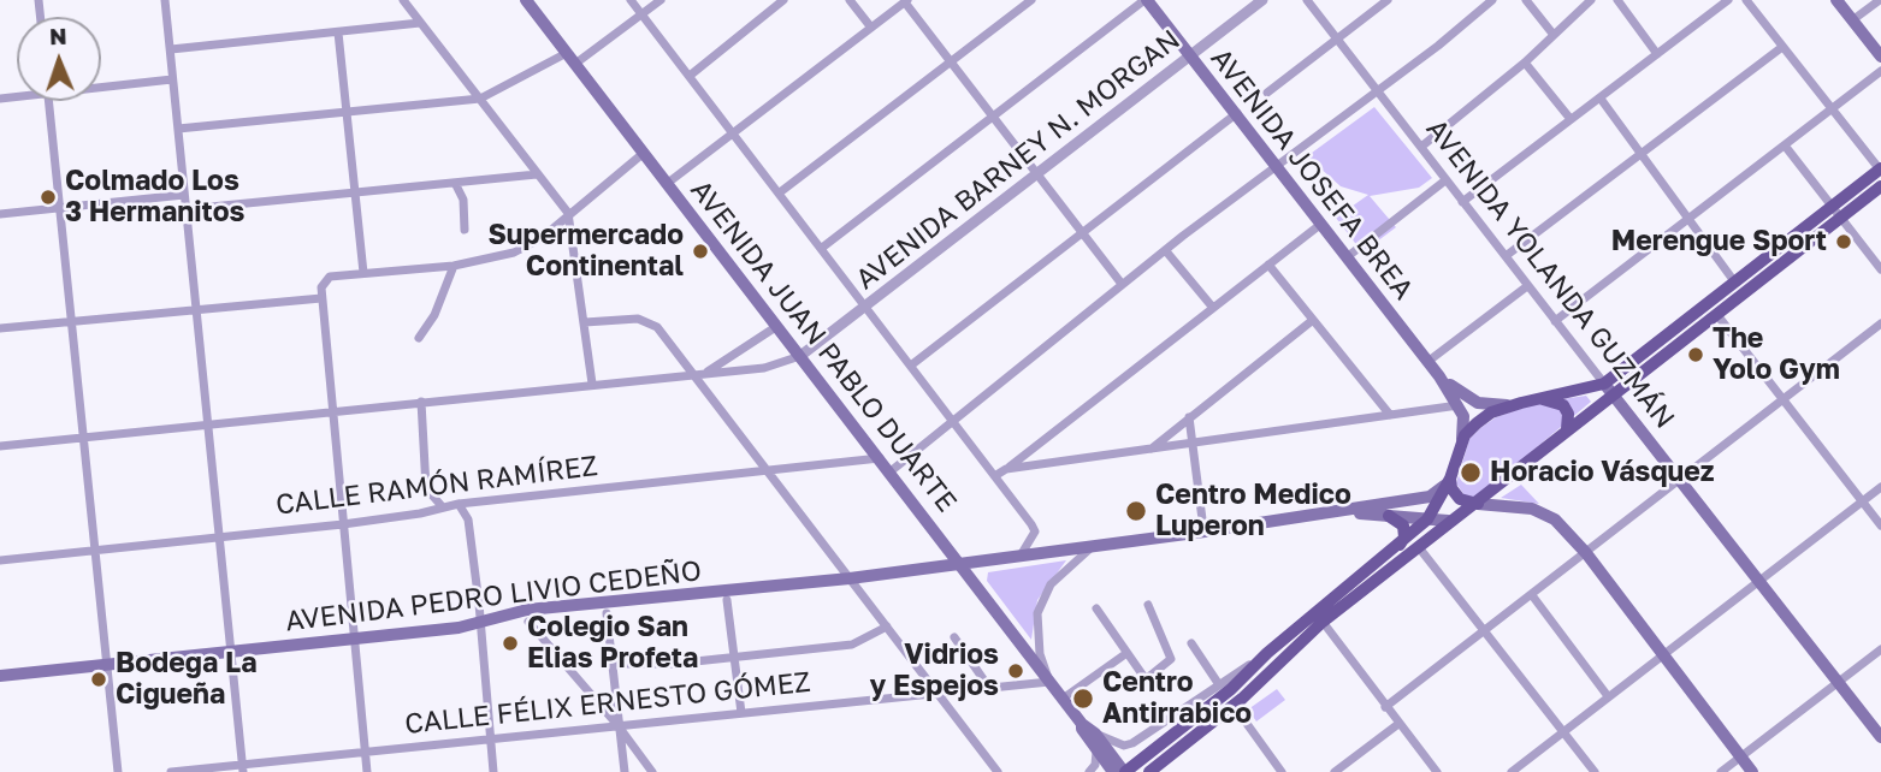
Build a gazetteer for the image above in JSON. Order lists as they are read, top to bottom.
{
  "streets": {
    "main road": [
      "AVENIDA JOSEFA BREA",
      "AVENIDA YOLANDA GUZMÁN",
      "AVENIDA JUAN PABLO DUARTE",
      "AVENIDA PEDRO LIVIO CEDEÑO"
    ],
    "street": ["AVENIDA BARNEY N. MORGAN", "CALLE RAMÓN RAMÍREZ", "CALLE FÉLIX ERNESTO GÓMEZ"]
  },
  "crossings": [
    ["AVENIDA BARNEY N. MORGAN", "AVENIDA JOSEFA BREA"],
    ["AVENIDA BARNEY N. MORGAN", "AVENIDA JUAN PABLO DUARTE"],
    ["AVENIDA JUAN PABLO DUARTE", "CALLE RAMÓN RAMÍREZ"],
    ["AVENIDA JUAN PABLO DUARTE", "AVENIDA PEDRO LIVIO CEDEÑO"],
    ["AVENIDA JUAN PABLO DUARTE", "CALLE FÉLIX ERNESTO GÓMEZ"]
  ],
  "places": [
    "Colmado Los 3 Hermanitos",
    "Merengue Sport",
    "Supermercado Continental",
    "The Yolo Gym",
    "Horacio Vásquez",
    "Centro Medico Luperon",
    "Colegio San Elias Profeta",
    "Vidrios y Espejos",
    "Bodega La Cigueña",
    "Centro Antirrabico"
  ],
  "north": "top"
}
